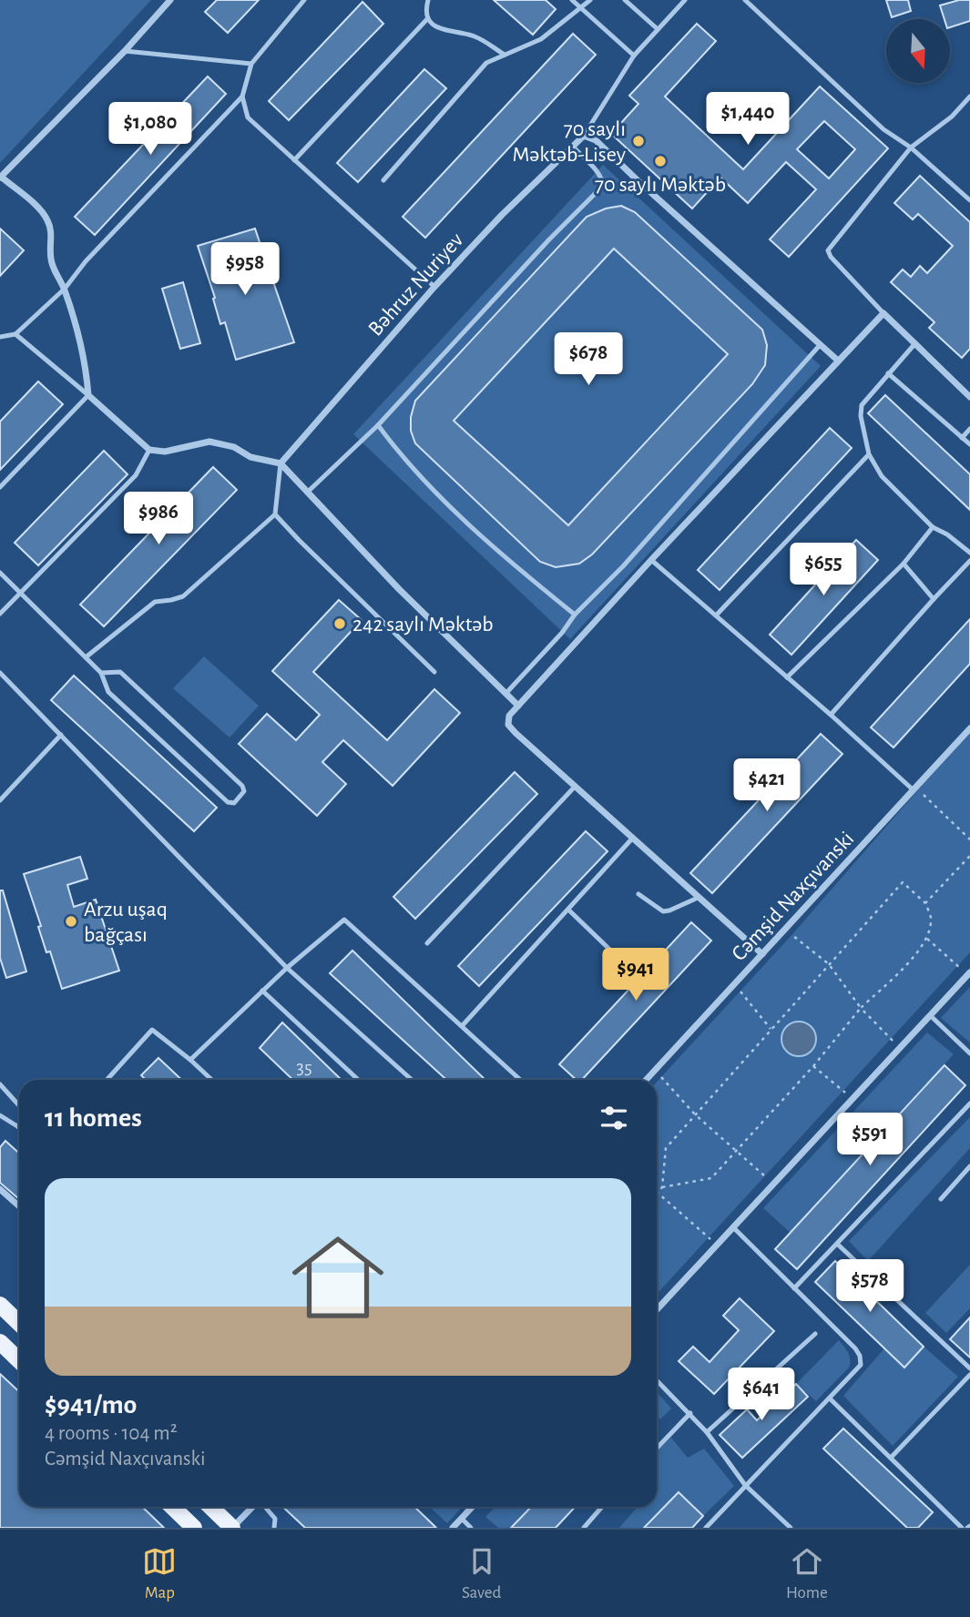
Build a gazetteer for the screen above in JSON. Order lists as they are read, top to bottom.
{
  "streets": {
    "street": ["Bəhruz Nuriyev", "Cəmşid Naxçıvanski"]
  },
  "places": [
    "70 saylı Məktəb-Lisey",
    "70 saylı Məktəb",
    "242 saylı Məktəb",
    "Arzu uşaq bağçası"
  ],
  "house_numbers": ["35"],
  "north": "bottom",
  "page": {
    "price": [
      "$1,440",
      "$1,080",
      "$958",
      "$678",
      "$986",
      "$655",
      "$421",
      "$941",
      "$591",
      "$578",
      "$641"
    ],
    "heading": "11 homes",
    "list": [
      {
        "name": "$941/mo",
        "note": "4 rooms · 104 m² · Cəmşid Naxçıvanski"
      }
    ],
    "tabs": ["Map", "Saved", "Home"]
  }
}
